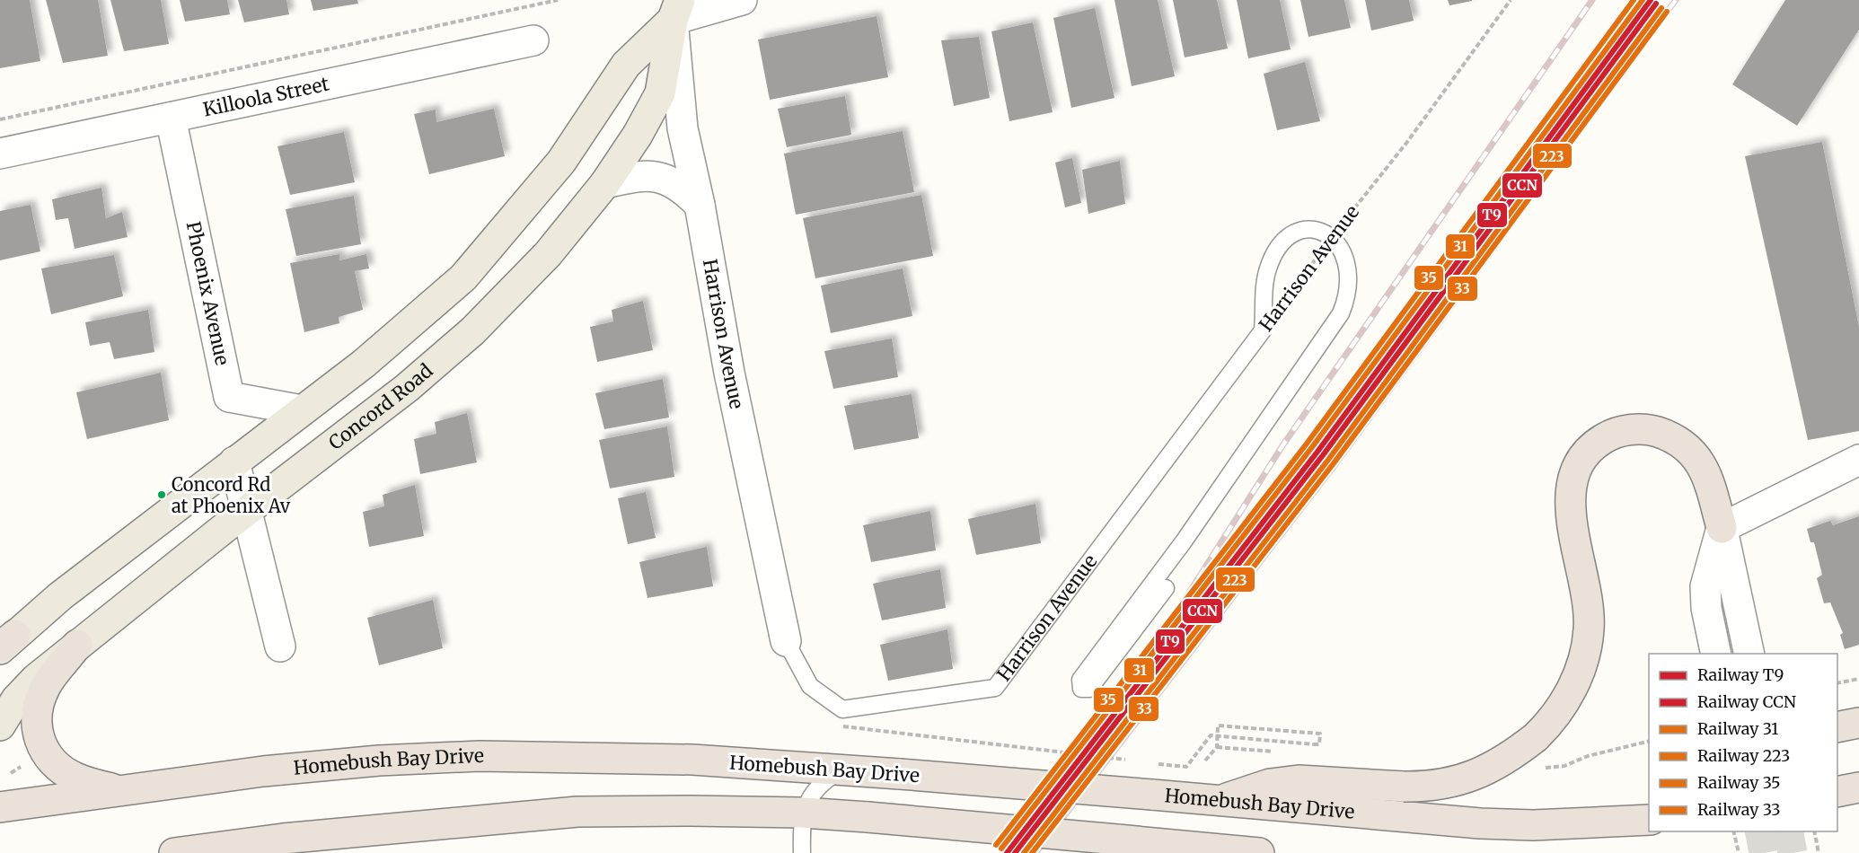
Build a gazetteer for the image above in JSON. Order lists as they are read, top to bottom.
{
  "streets": {
    "highway": ["Homebush Bay Drive"],
    "main road": ["Concord Road"],
    "street": ["Killoola Street", "Harrison Avenue", "Phoenix Avenue"]
  },
  "crossings": [
    ["Killoola Street", "Phoenix Avenue"],
    ["Harrison Avenue", "Concord Road"]
  ],
  "places": ["Concord Rd at Phoenix Av"],
  "lines": [
    "rail line T9",
    "rail line 31",
    "rail line 35",
    "rail line CCN",
    "rail line 223",
    "rail line 33"
  ],
  "legend": [
    "Railway T9",
    "Railway CCN",
    "Railway 31",
    "Railway 223",
    "Railway 35",
    "Railway 33"
  ]
}
